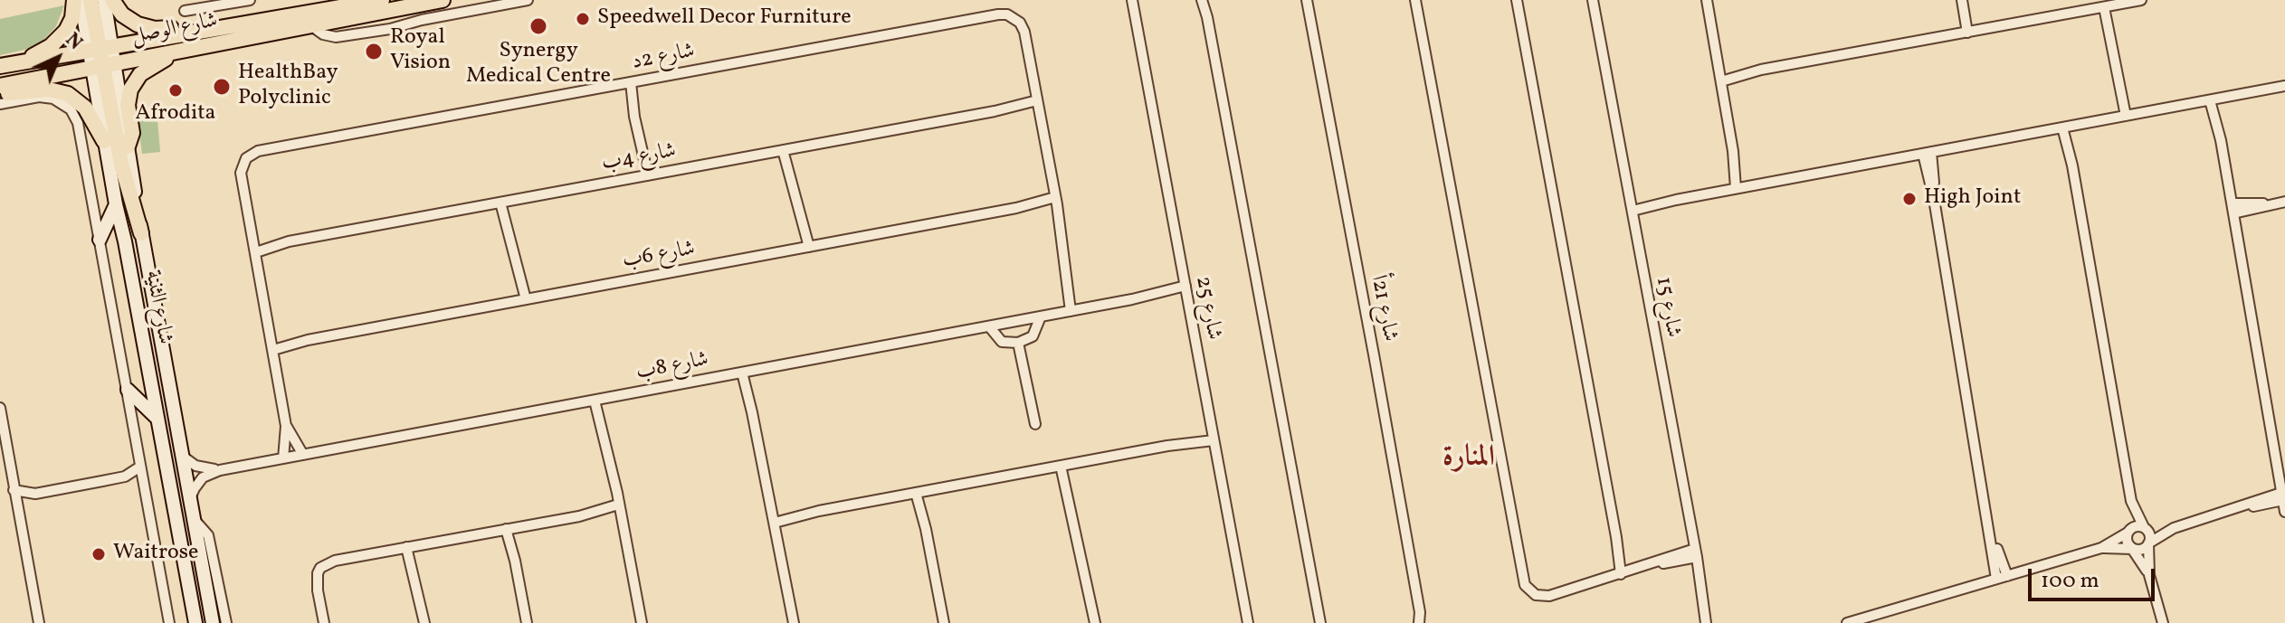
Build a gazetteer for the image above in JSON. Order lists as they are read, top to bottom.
{
  "streets": {
    "main road": ["شارع الوصل", "شارع الثنية"],
    "street": [
      "شارع 2د",
      "شارع 4ب",
      "شارع 6ب",
      "شارع 15",
      "شارع 25",
      "شارع 21أ",
      "شارع 8ب"
    ]
  },
  "crossings": [
    ["شارع الوصل", "شارع الثنية"],
    ["شارع 2د", "شارع 4ب"],
    ["شارع الثنية", "شارع 8ب"],
    ["شارع 25", "شارع 8ب"]
  ],
  "districts": ["المنارة"],
  "places": [
    "Speedwell Decor Furniture",
    "Synergy Medical Centre",
    "Royal Vision",
    "HealthBay Polyclinic",
    "Afrodita",
    "High Joint",
    "Waitrose"
  ],
  "scale_bar": "100 m",
  "north": "top right"
}
